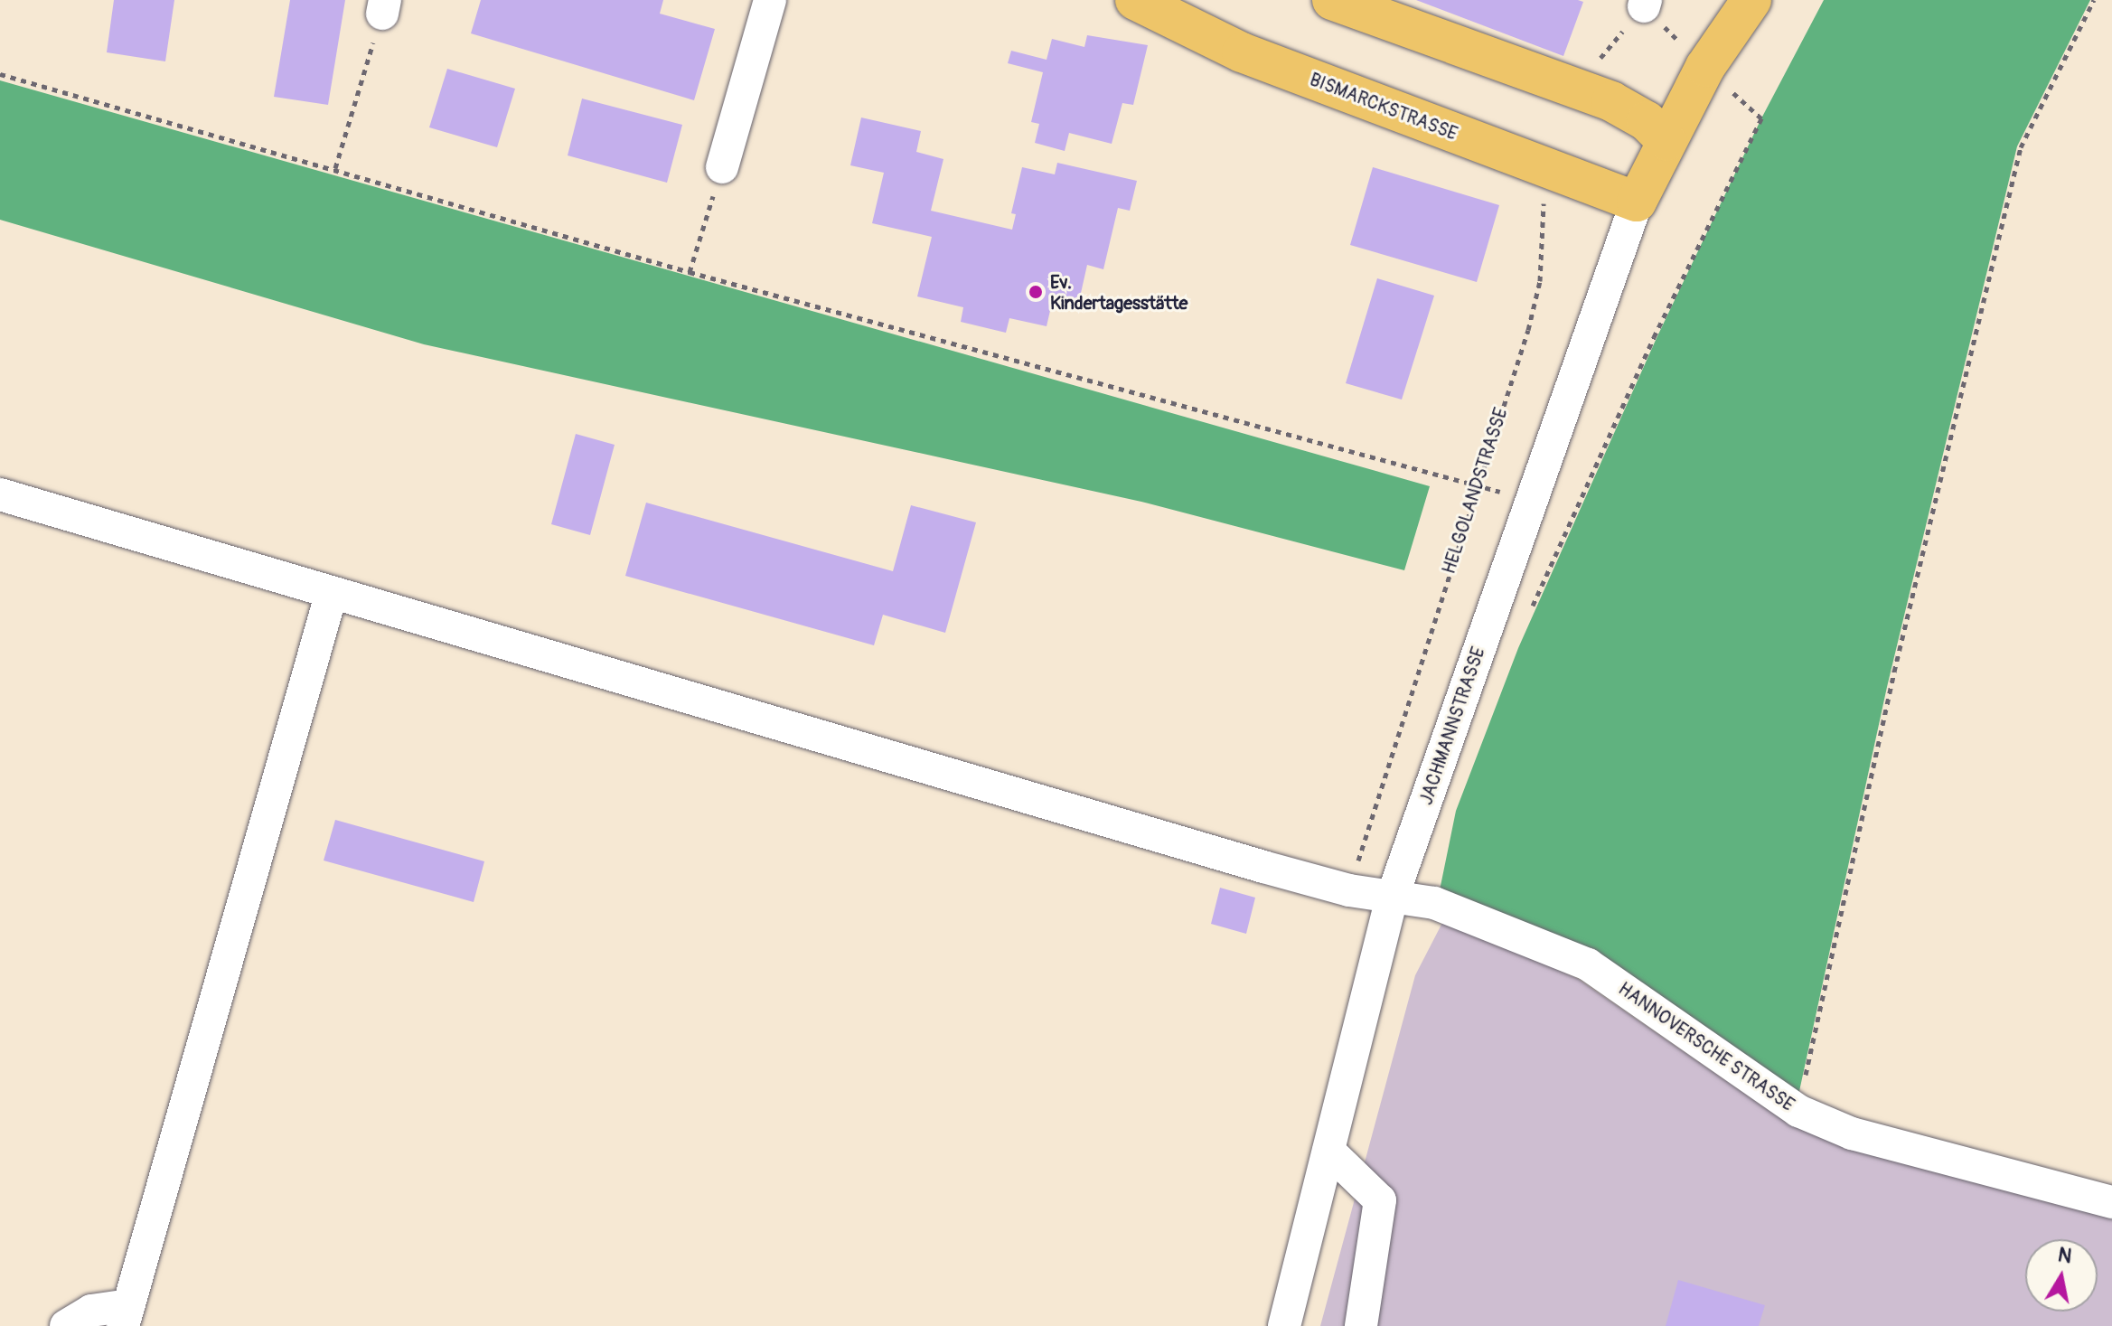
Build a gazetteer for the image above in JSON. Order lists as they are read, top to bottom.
{
  "streets": {
    "main road": ["BISMARCKSTRASSE", "JACHMANNSTRASSE"],
    "street": ["HANNOVERSCHE STRASSE"],
    "path": ["HELGOLANDSTRASSE"]
  },
  "crossings": [
    ["BISMARCKSTRASSE", "HELGOLANDSTRASSE"],
    ["BISMARCKSTRASSE", "JACHMANNSTRASSE"],
    ["HELGOLANDSTRASSE", "HANNOVERSCHE STRASSE"],
    ["JACHMANNSTRASSE", "HANNOVERSCHE STRASSE"]
  ],
  "places": ["Ev. Kindertagesstätte"],
  "north": "top"
}
